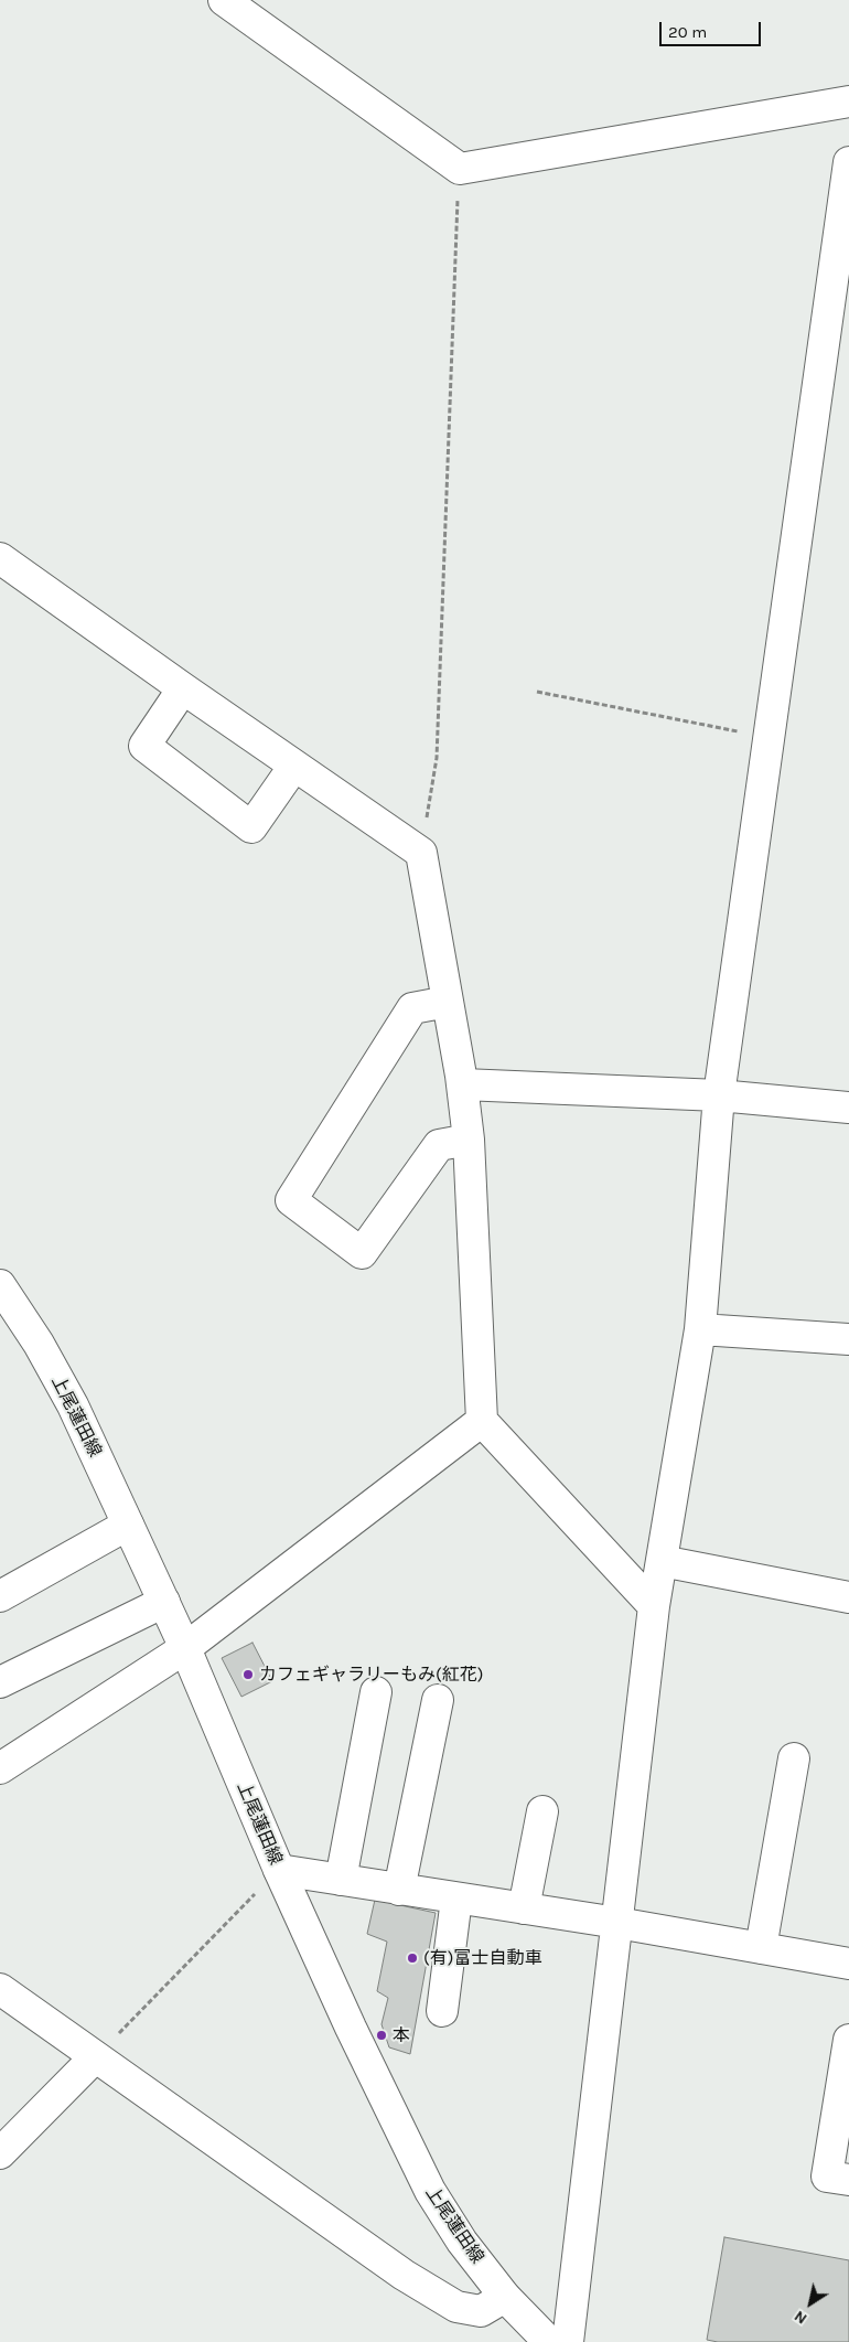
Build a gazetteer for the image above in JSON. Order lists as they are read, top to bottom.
{
  "streets": {
    "street": ["上尾蓮田線"]
  },
  "places": ["カフェギャラリーもみ(紅花)", "(有)富士自動車", "本"],
  "scale_bar": "20 m",
  "north": "bottom left"
}
